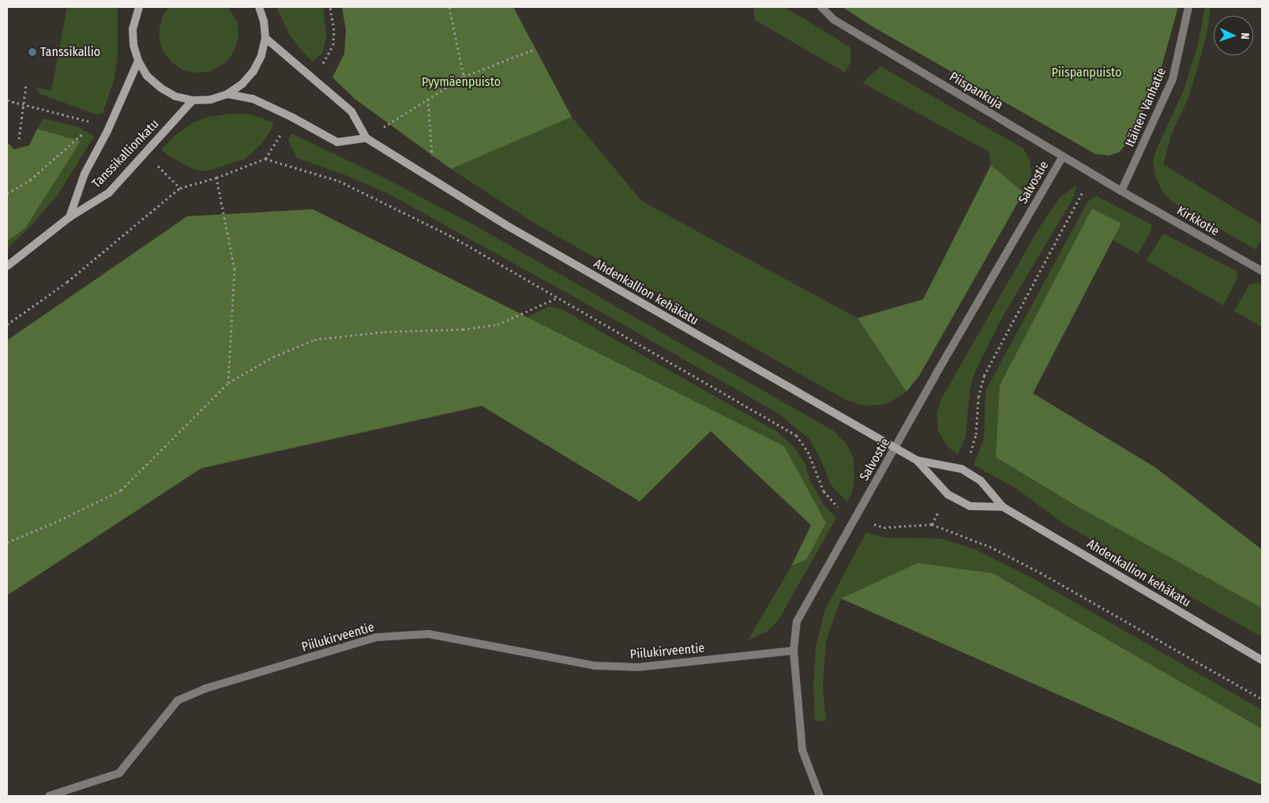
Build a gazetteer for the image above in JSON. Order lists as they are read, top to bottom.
{
  "streets": {
    "street": [
      "Piispankuja",
      "Itäinen Vanhatie",
      "Tanssikallionkatu",
      "Salvostie",
      "Kirkkotie",
      "Ahdenkallion kehäkatu",
      "Piilukirveentie"
    ]
  },
  "crossings": [
    ["Piispankuja", "Itäinen Vanhatie"],
    ["Piispankuja", "Salvostie"],
    ["Piispankuja", "Kirkkotie"],
    ["Itäinen Vanhatie", "Kirkkotie"],
    ["Salvostie", "Ahdenkallion kehäkatu"],
    ["Salvostie", "Piilukirveentie"]
  ],
  "parks": ["Piispanpuisto", "Pyymäenpuisto"],
  "places": ["Tanssikallio"],
  "north": "right"
}
